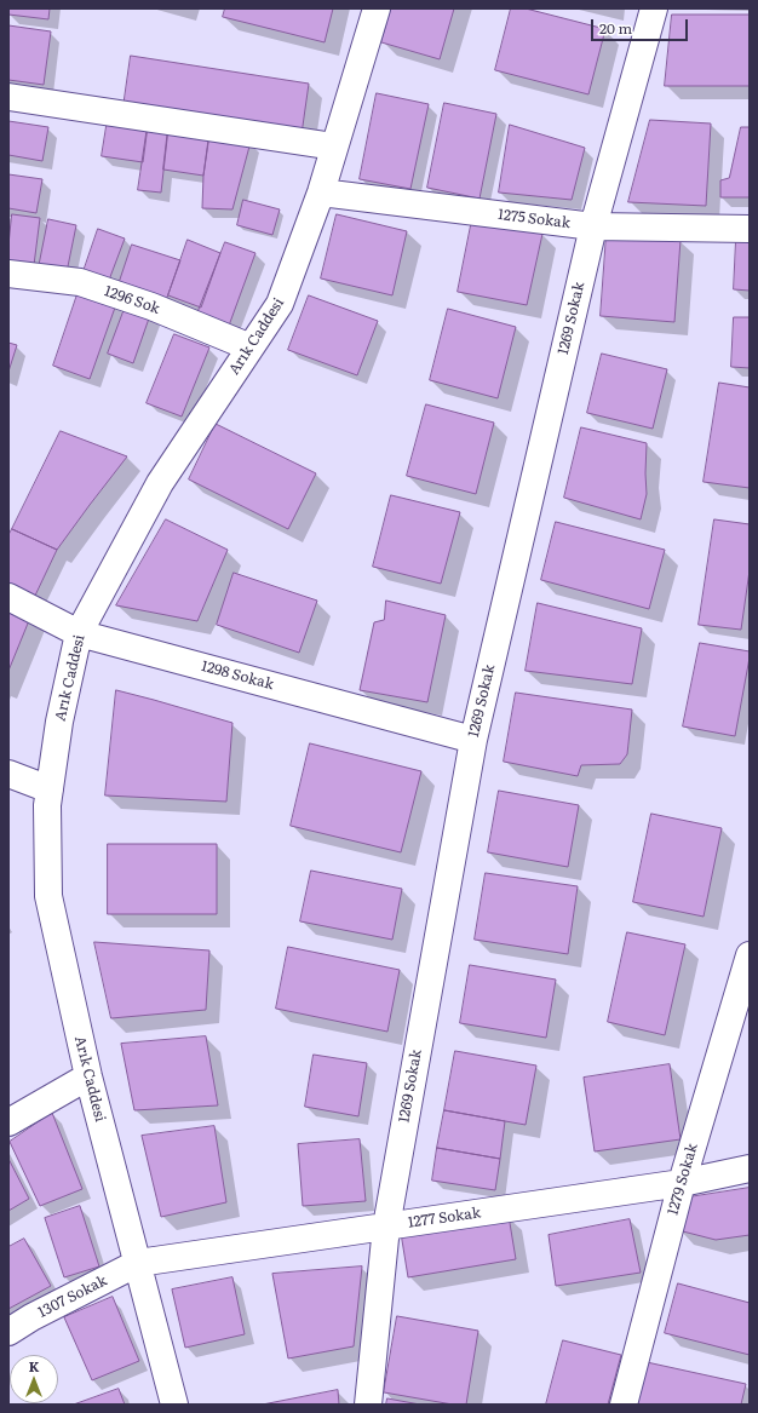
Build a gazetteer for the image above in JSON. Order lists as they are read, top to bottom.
{
  "streets": {
    "street": [
      "1275 Sokak",
      "1296 Sok",
      "1269 Sokak",
      "Arık Caddesi",
      "1298 Sokak",
      "1279 Sokak",
      "1277 Sokak",
      "1307 Sokak"
    ]
  },
  "crossings": [
    ["1275 Sokak", "1269 Sokak"],
    ["1275 Sokak", "Arık Caddesi"],
    ["1296 Sok", "Arık Caddesi"],
    ["1269 Sokak", "1298 Sokak"],
    ["1269 Sokak", "1277 Sokak"],
    ["Arık Caddesi", "1298 Sokak"],
    ["Arık Caddesi", "1277 Sokak"],
    ["Arık Caddesi", "1307 Sokak"],
    ["1279 Sokak", "1277 Sokak"],
    ["1277 Sokak", "1307 Sokak"]
  ],
  "scale_bar": "20 m",
  "north": "top"
}
